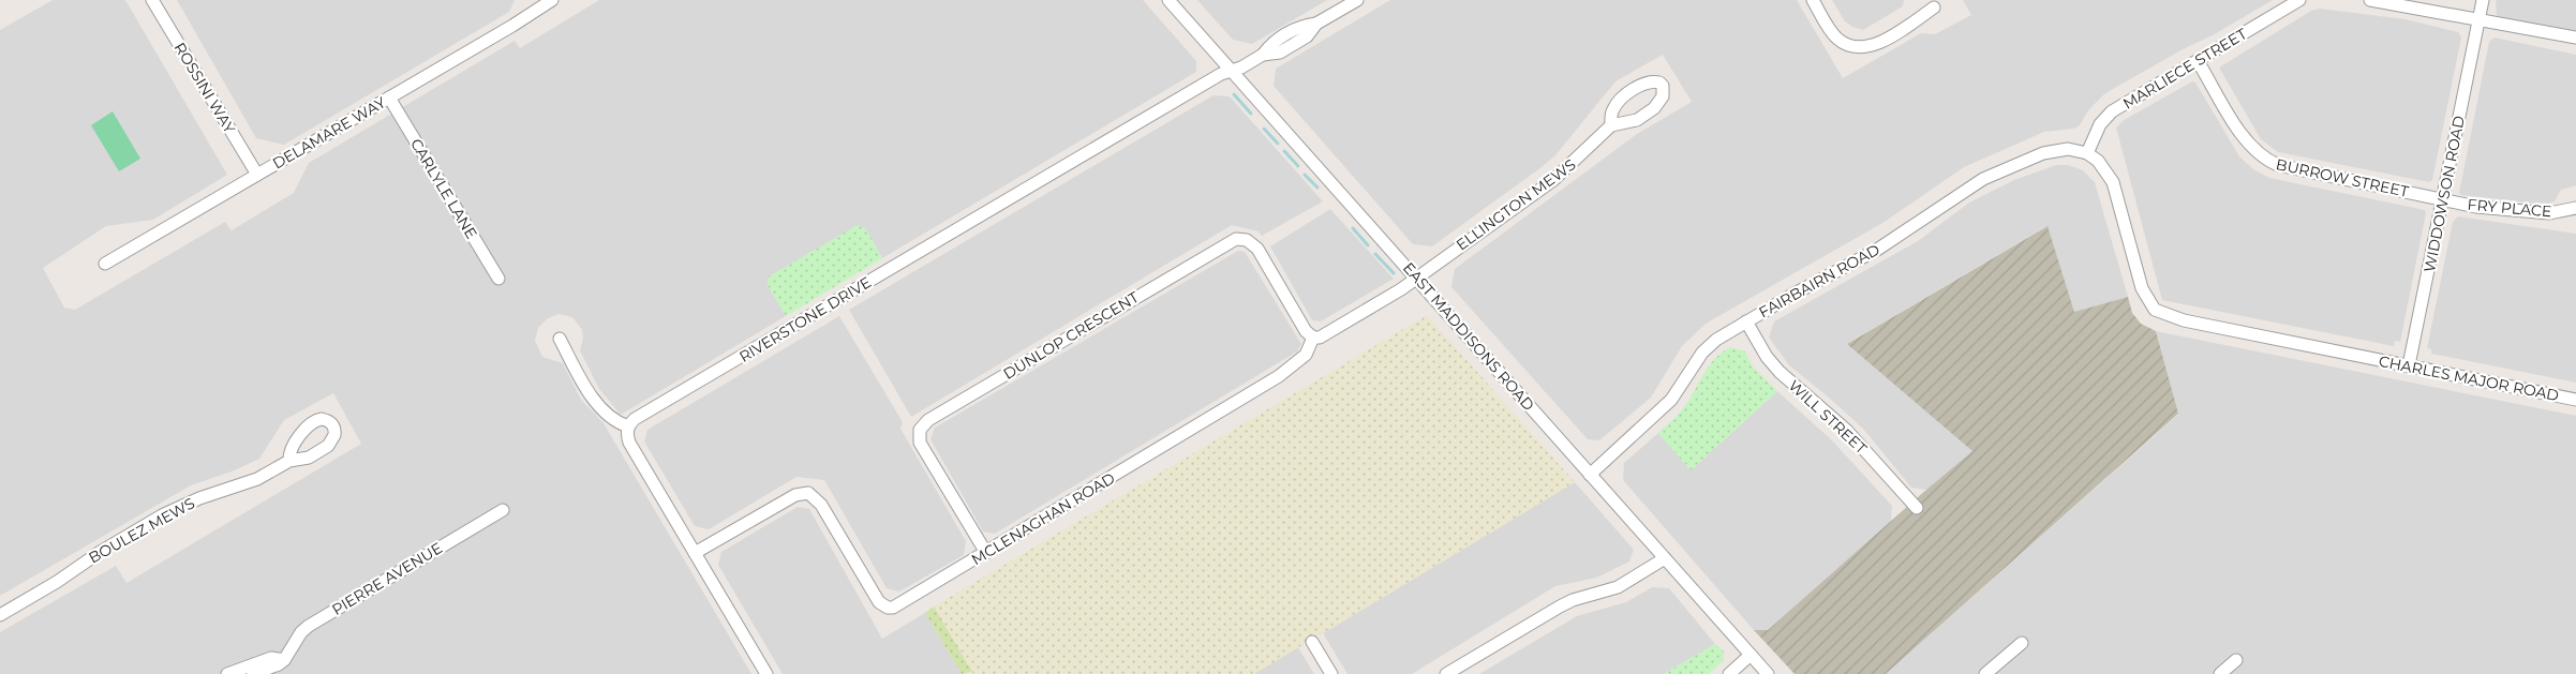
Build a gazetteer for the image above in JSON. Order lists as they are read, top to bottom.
{
  "streets": {
    "street": [
      "MARLIECE STREET",
      "ROSSINI WAY",
      "DELAMARE WAY",
      "BURROW STREET",
      "CARLYLE LANE",
      "WIDDOWSON ROAD",
      "ELLINGTON MEWS",
      "FRY PLACE",
      "FAIRBAIRN ROAD",
      "RIVERSTONE DRIVE",
      "DUNLOP CRESCENT",
      "EAST MADDISONS ROAD",
      "CHARLES MAJOR ROAD",
      "WILL STREET",
      "MCLENAGHAN ROAD",
      "BOULEZ MEWS",
      "PIERRE AVENUE"
    ]
  },
  "crossings": [
    ["MARLIECE STREET", "BURROW STREET"],
    ["MARLIECE STREET", "FAIRBAIRN ROAD"],
    ["MARLIECE STREET", "CHARLES MAJOR ROAD"],
    ["ROSSINI WAY", "DELAMARE WAY"],
    ["DELAMARE WAY", "CARLYLE LANE"],
    ["BURROW STREET", "WIDDOWSON ROAD"],
    ["BURROW STREET", "FRY PLACE"],
    ["WIDDOWSON ROAD", "FRY PLACE"],
    ["WIDDOWSON ROAD", "CHARLES MAJOR ROAD"],
    ["ELLINGTON MEWS", "EAST MADDISONS ROAD"],
    ["FAIRBAIRN ROAD", "EAST MADDISONS ROAD"],
    ["FAIRBAIRN ROAD", "CHARLES MAJOR ROAD"],
    ["FAIRBAIRN ROAD", "WILL STREET"],
    ["RIVERSTONE DRIVE", "EAST MADDISONS ROAD"],
    ["DUNLOP CRESCENT", "MCLENAGHAN ROAD"]
  ]
}
